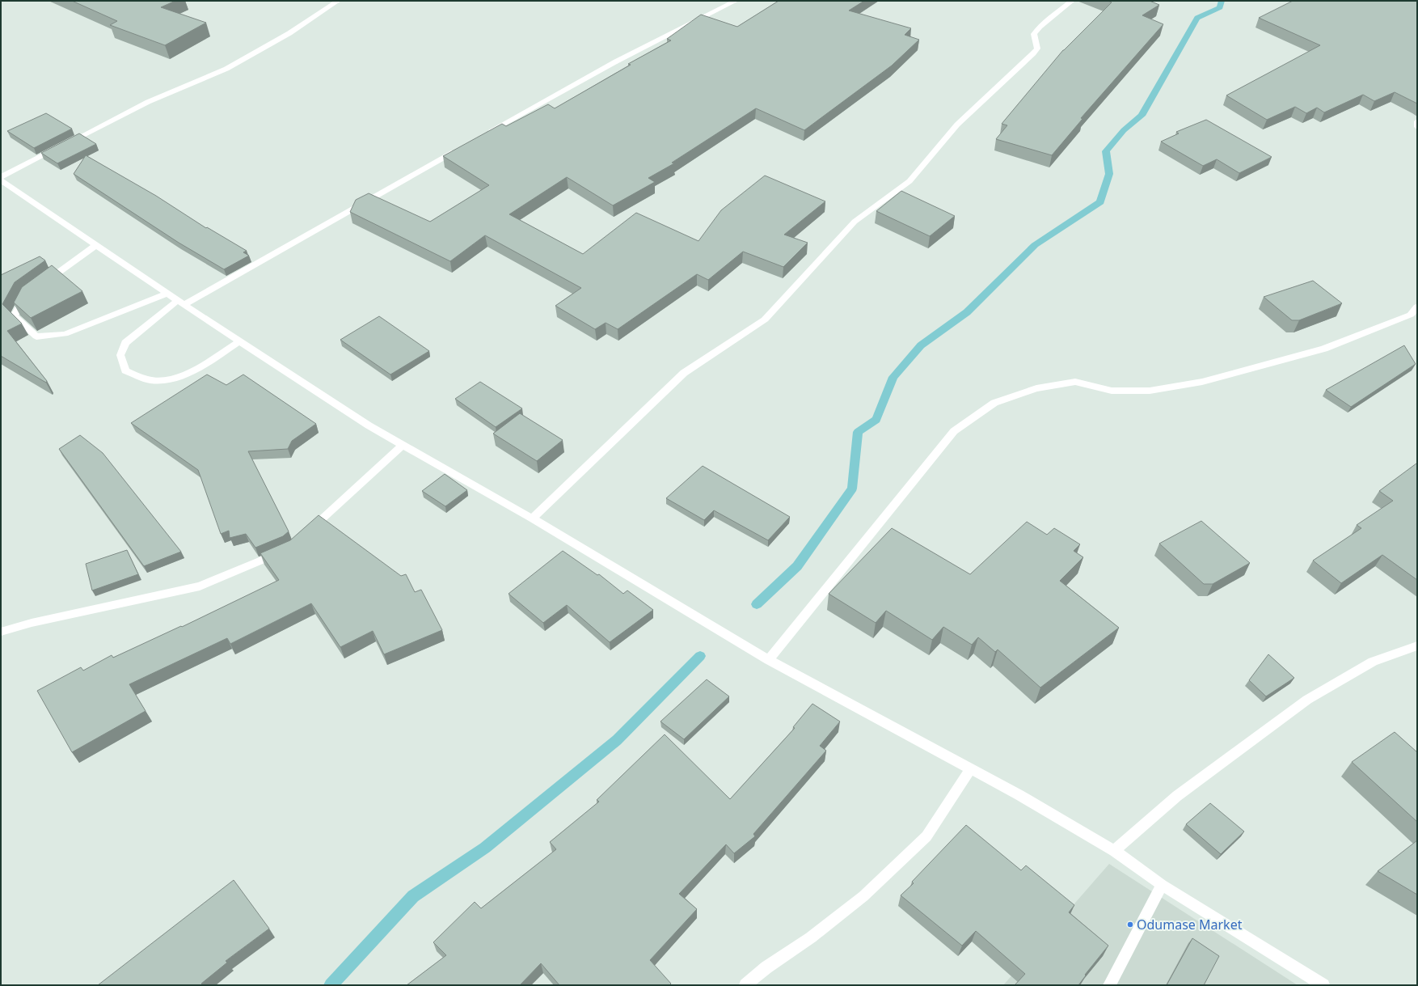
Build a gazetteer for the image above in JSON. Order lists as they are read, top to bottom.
{
  "places": ["Odumase Market"]
}
